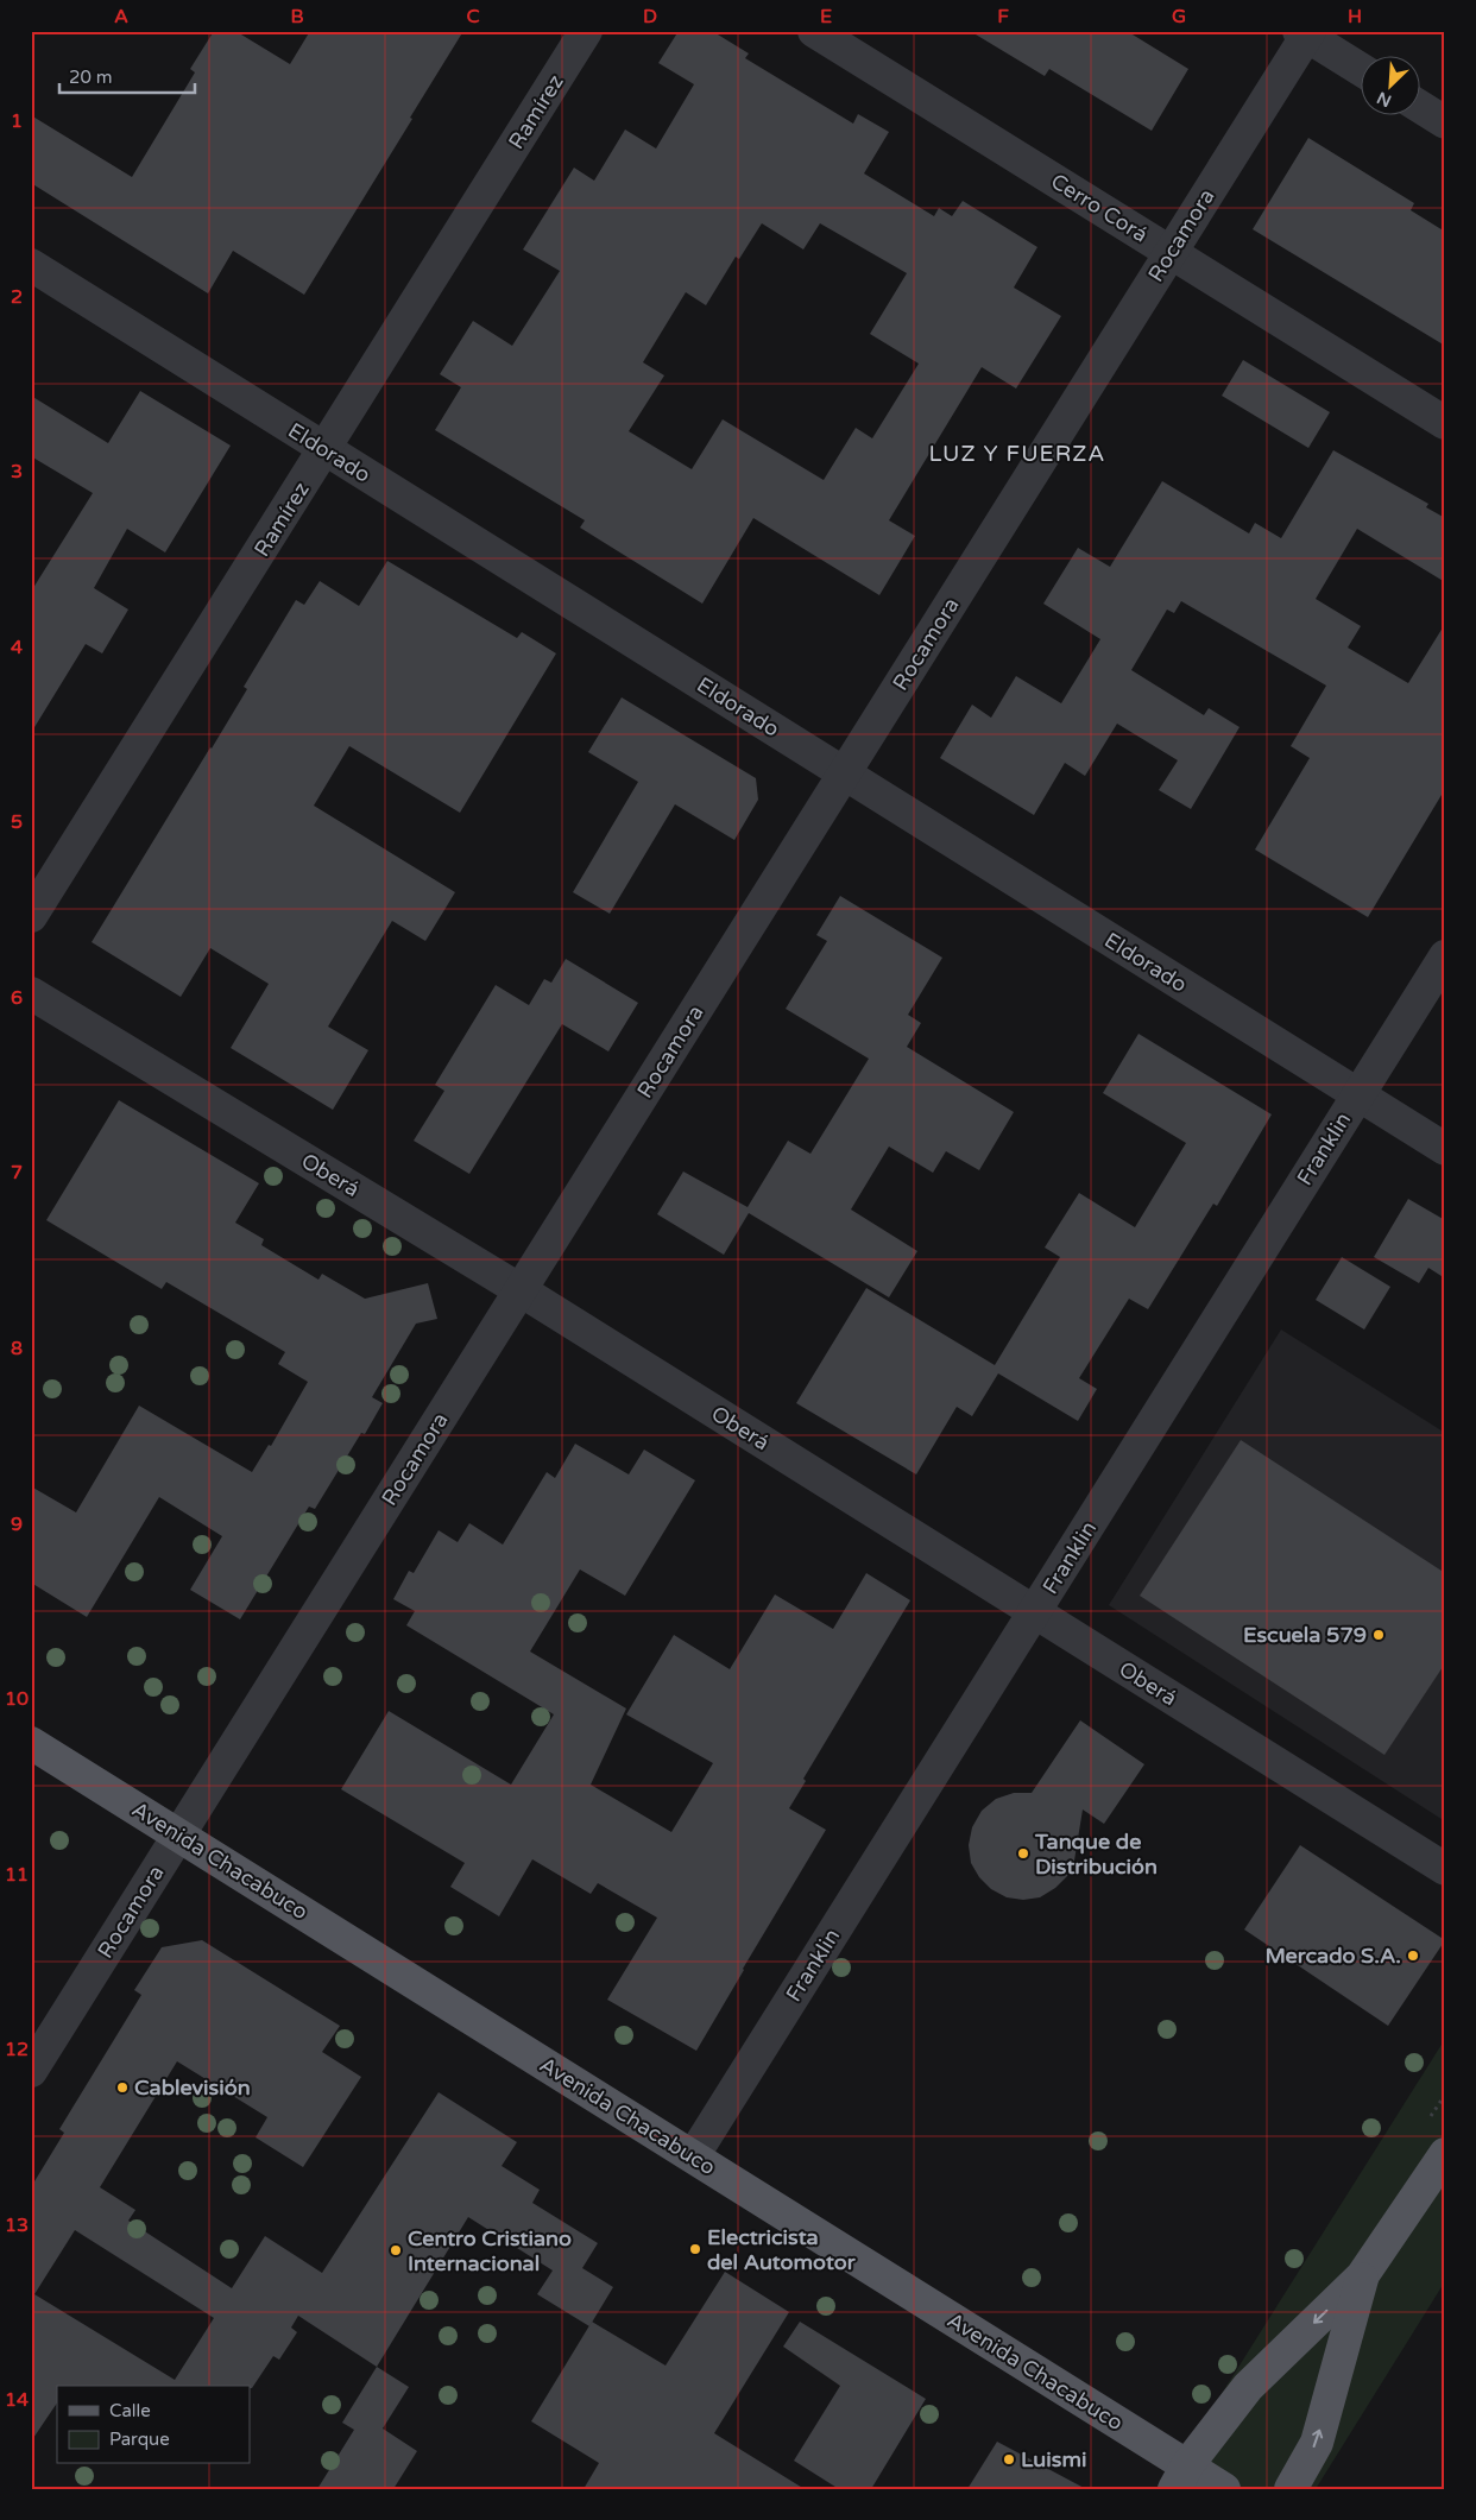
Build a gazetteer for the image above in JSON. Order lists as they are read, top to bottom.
{
  "streets": {
    "main road": ["Avenida Chacabuco"],
    "street": [
      "Ramírez",
      "Cerro Corá",
      "Rocamora",
      "Eldorado",
      "Franklin",
      "Oberá"
    ]
  },
  "crossings": [
    ["Ramírez", "Eldorado"],
    ["Cerro Corá", "Rocamora"],
    ["Rocamora", "Eldorado"],
    ["Rocamora", "Oberá"],
    ["Rocamora", "Avenida Chacabuco"],
    ["Eldorado", "Franklin"],
    ["Franklin", "Oberá"],
    ["Franklin", "Avenida Chacabuco"]
  ],
  "districts": ["LUZ Y FUERZA"],
  "places": [
    "Escuela 579",
    "Tanque de Distribución",
    "Mercado S.A.",
    "Cablevisión",
    "Electricista del Automotor",
    "Centro Cristiano Internacional",
    "Luismi"
  ],
  "legend": ["Calle", "Parque"],
  "scale_bar": "20 m",
  "north": "bottom left",
  "grid": {
    "columns": [
      "A",
      "B",
      "C",
      "D",
      "E",
      "F",
      "G",
      "H"
    ],
    "rows": [
      "1",
      "2",
      "3",
      "4",
      "5",
      "6",
      "7",
      "8",
      "9",
      "10",
      "11",
      "12",
      "13",
      "14"
    ]
  }
}
